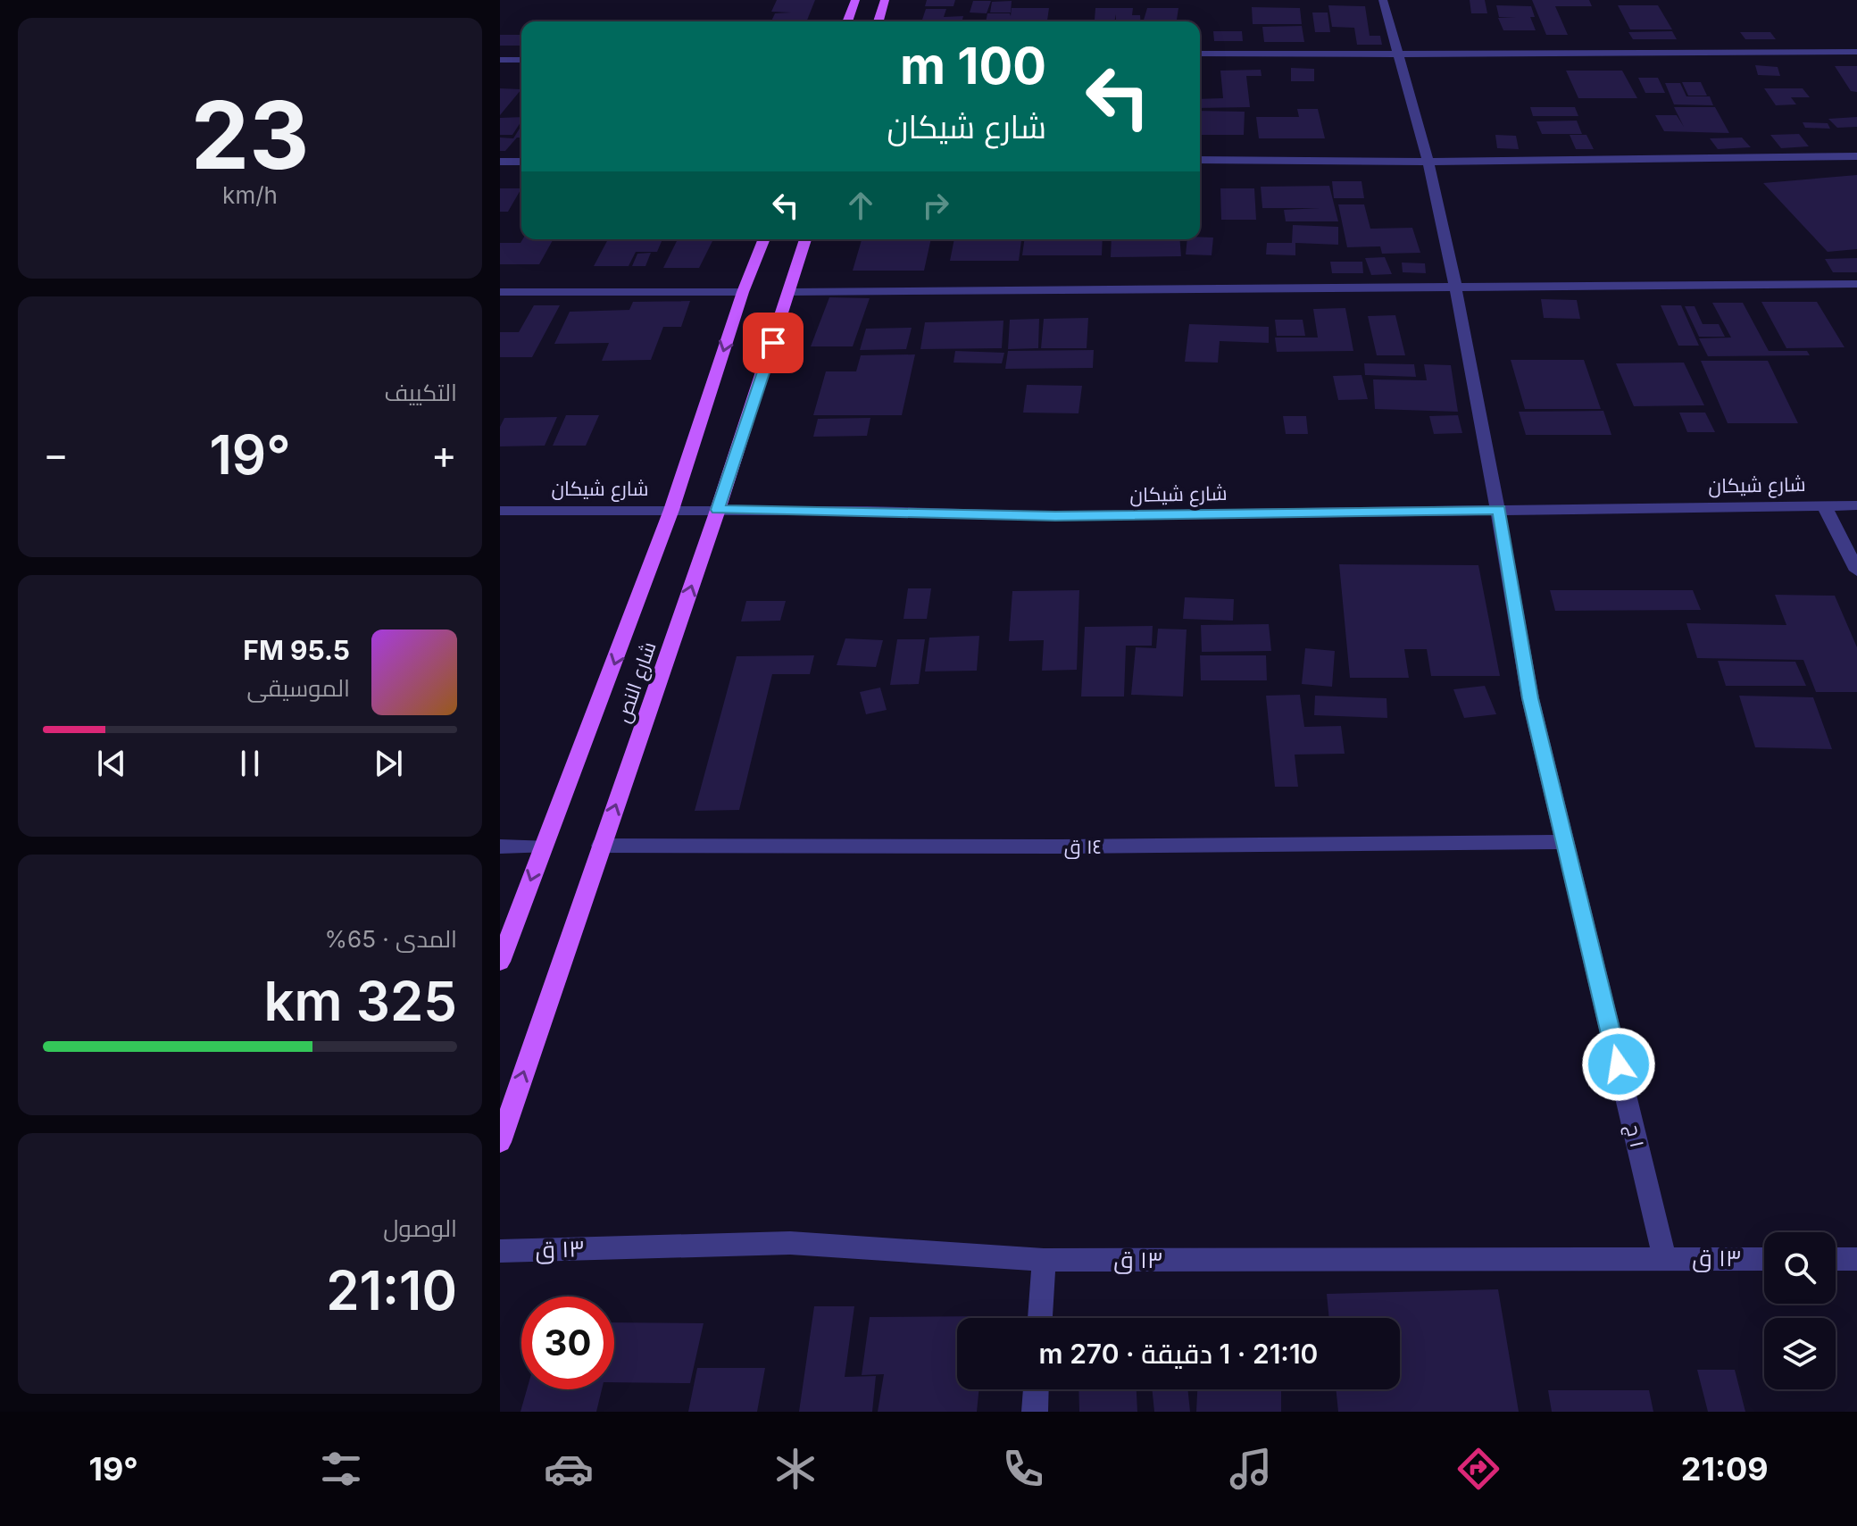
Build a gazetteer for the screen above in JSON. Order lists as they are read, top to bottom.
{
  "streets": {
    "main road": ["شارع النص"],
    "street": [
      "شارع شيكان",
      "١٤ ق",
      "١ ج",
      "١٣ ق"
    ]
  },
  "crossings": [
    ["شارع شيكان", "شارع النص"],
    ["شارع شيكان", "١ ج"],
    ["شارع النص", "١٤ ق"],
    ["١٤ ق", "١ ج"],
    ["١ ج", "١٣ ق"]
  ],
  "page": {
    "tile": [
      ["23", "km/h"],
      "التكييف",
      ["المدى · 65%", "325 km"],
      ["الوصول", "21:10"]
    ],
    "turn": ["100 m", "شارع شيكان"],
    "heat": ["−", "19°", "+"],
    "song": ["95.5 FM", "الموسيقى"],
    "limit": "30",
    "trip": "21:10 · 1 دقيقة · 270 m",
    "tabs": ["21:09", "19°"]
  }
}
